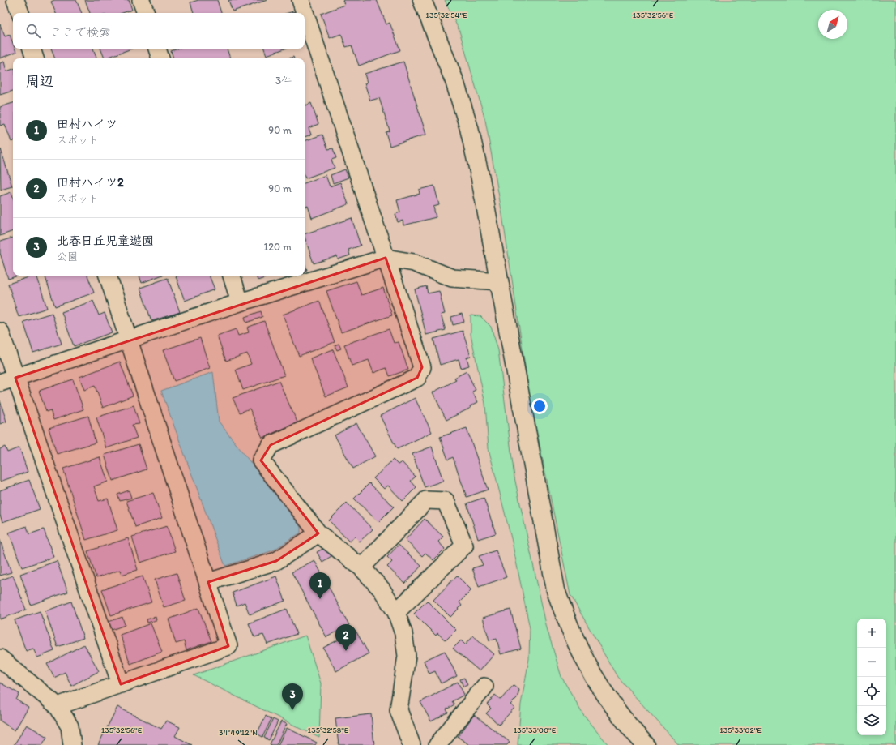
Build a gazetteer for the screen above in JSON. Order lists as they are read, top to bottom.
{
  "north": "top right",
  "page": {
    "search": "ここで検索",
    "heading": ["周辺", "3件"],
    "list": [
      {
        "mark": "1",
        "name": "田村ハイツ",
        "note": "スポット",
        "value": "90 m"
      },
      {
        "mark": "2",
        "name": "田村ハイツ2",
        "note": "スポット",
        "value": "90 m"
      },
      {
        "mark": "3",
        "name": "北春日丘児童遊園",
        "note": "公園",
        "value": "120 m"
      }
    ],
    "pins": ["1", "2", "3"],
    "map_buttons": ["+", "−"]
  },
  "coordinates": [
    "135°32'54\"E",
    "135°32'56\"E",
    "135°32'58\"E",
    "135°33'00\"E",
    "135°33'02\"E",
    "34°49'12\"N"
  ]
}
